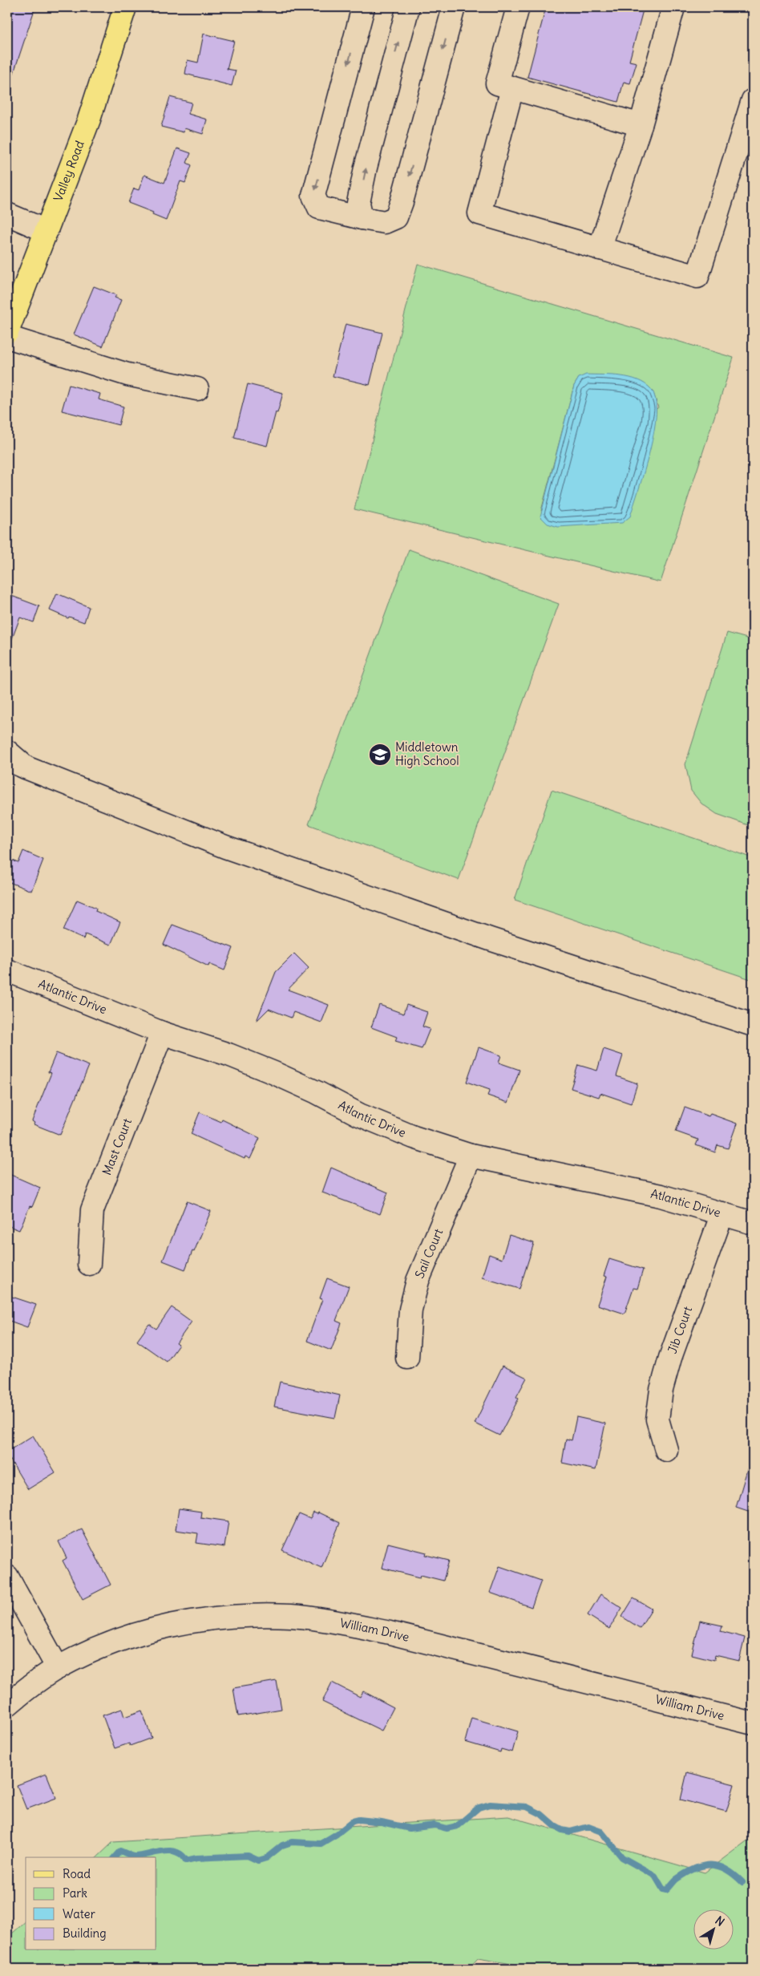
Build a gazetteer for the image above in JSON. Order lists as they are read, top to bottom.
{
  "streets": {
    "main road": ["Valley Road"],
    "street": [
      "Atlantic Drive",
      "Mast Court",
      "Sail Court",
      "Jib Court",
      "William Drive"
    ]
  },
  "crossings": [
    ["Atlantic Drive", "Mast Court"],
    ["Atlantic Drive", "Sail Court"],
    ["Atlantic Drive", "Jib Court"]
  ],
  "places": {
    "school or university": ["Middletown High School"]
  },
  "legend": [
    "Road",
    "Park",
    "Water",
    "Building"
  ],
  "north": "top right"
}
